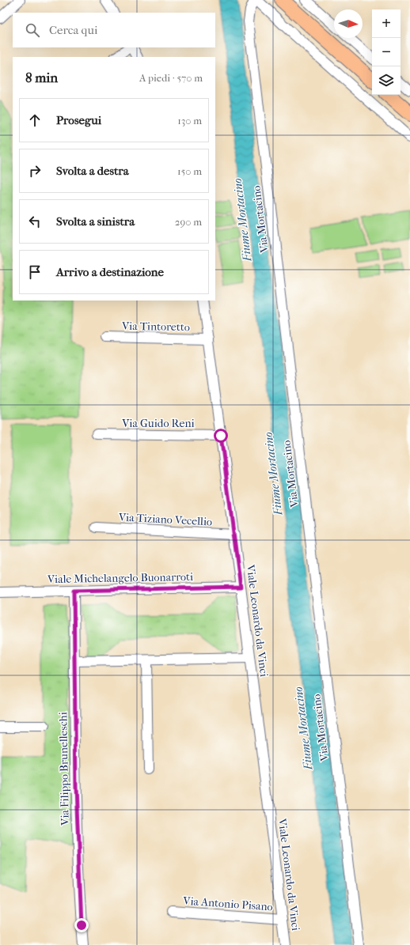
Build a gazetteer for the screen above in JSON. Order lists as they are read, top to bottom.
{
  "streets": {
    "street": [
      "Via Mortacino",
      "Via Tintoretto",
      "Via Guido Reni",
      "Via Tiziano Vecellio",
      "Viale Michelangelo Buonarroti",
      "Viale Leonardo da Vinci",
      "Via Filippo Brunelleschi",
      "Via Antonio Pisano"
    ]
  },
  "crossings": [
    ["Via Tintoretto", "Viale Leonardo da Vinci"],
    ["Via Guido Reni", "Viale Leonardo da Vinci"],
    ["Via Tiziano Vecellio", "Viale Leonardo da Vinci"],
    ["Viale Michelangelo Buonarroti", "Viale Leonardo da Vinci"],
    ["Viale Michelangelo Buonarroti", "Via Filippo Brunelleschi"],
    ["Viale Leonardo da Vinci", "Via Antonio Pisano"]
  ],
  "water": ["Fiume Mortacino"],
  "north": "right",
  "page": {
    "map_buttons": ["+", "−"],
    "search": "Cerca qui",
    "heading": ["8 min", "A piedi · 570 m"],
    "list": [
      ["Prosegui", "130 m"],
      ["Svolta a destra", "150 m"],
      ["Svolta a sinistra", "290 m"],
      "Arrivo a destinazione"
    ]
  }
}
